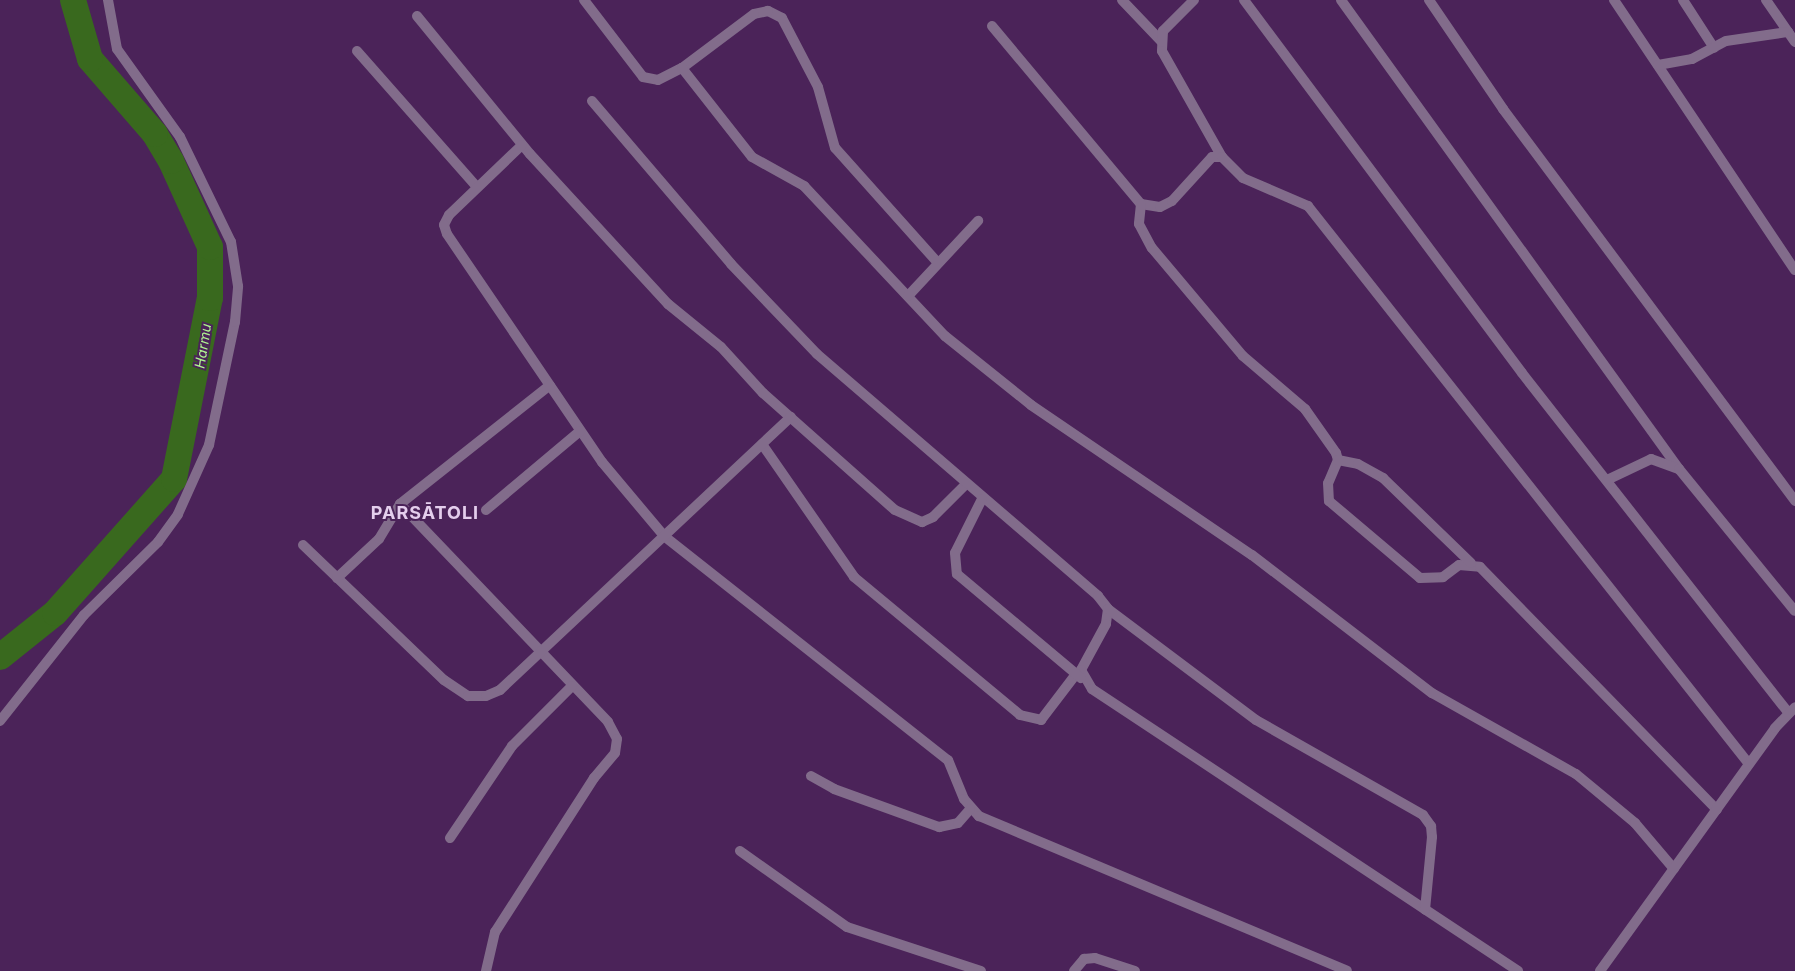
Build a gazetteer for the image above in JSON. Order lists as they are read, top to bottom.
{
  "districts": ["PARSĀTOLI"],
  "water": ["Harmu"]
}
